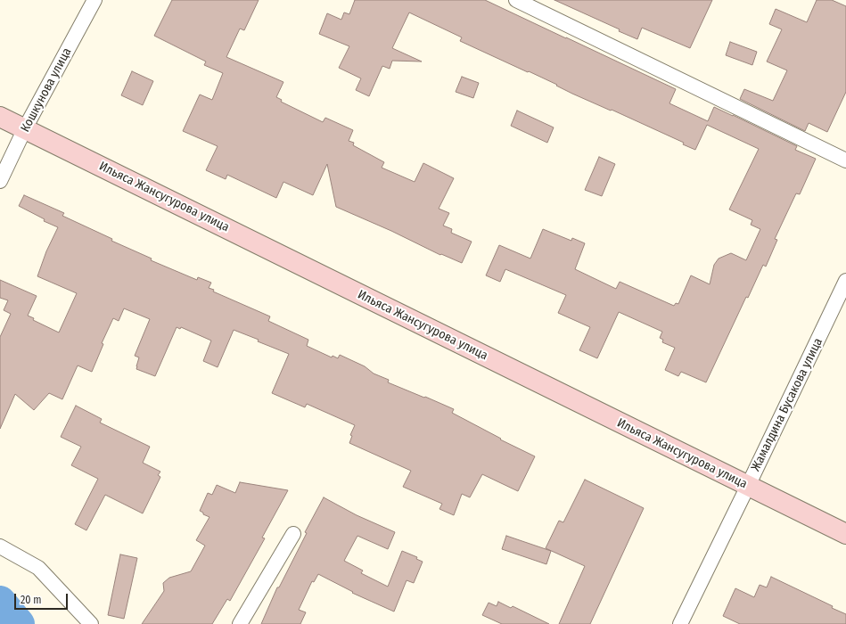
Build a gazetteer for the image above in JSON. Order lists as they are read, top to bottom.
{
  "streets": {
    "street": ["Кошкунова улица", "Ильяса Жансугурова улица", "Жамалдина Бусакова улица"]
  },
  "crossings": [
    ["Кошкунова улица", "Ильяса Жансугурова улица"],
    ["Ильяса Жансугурова улица", "Жамалдина Бусакова улица"]
  ],
  "scale_bar": "20 m"
}
